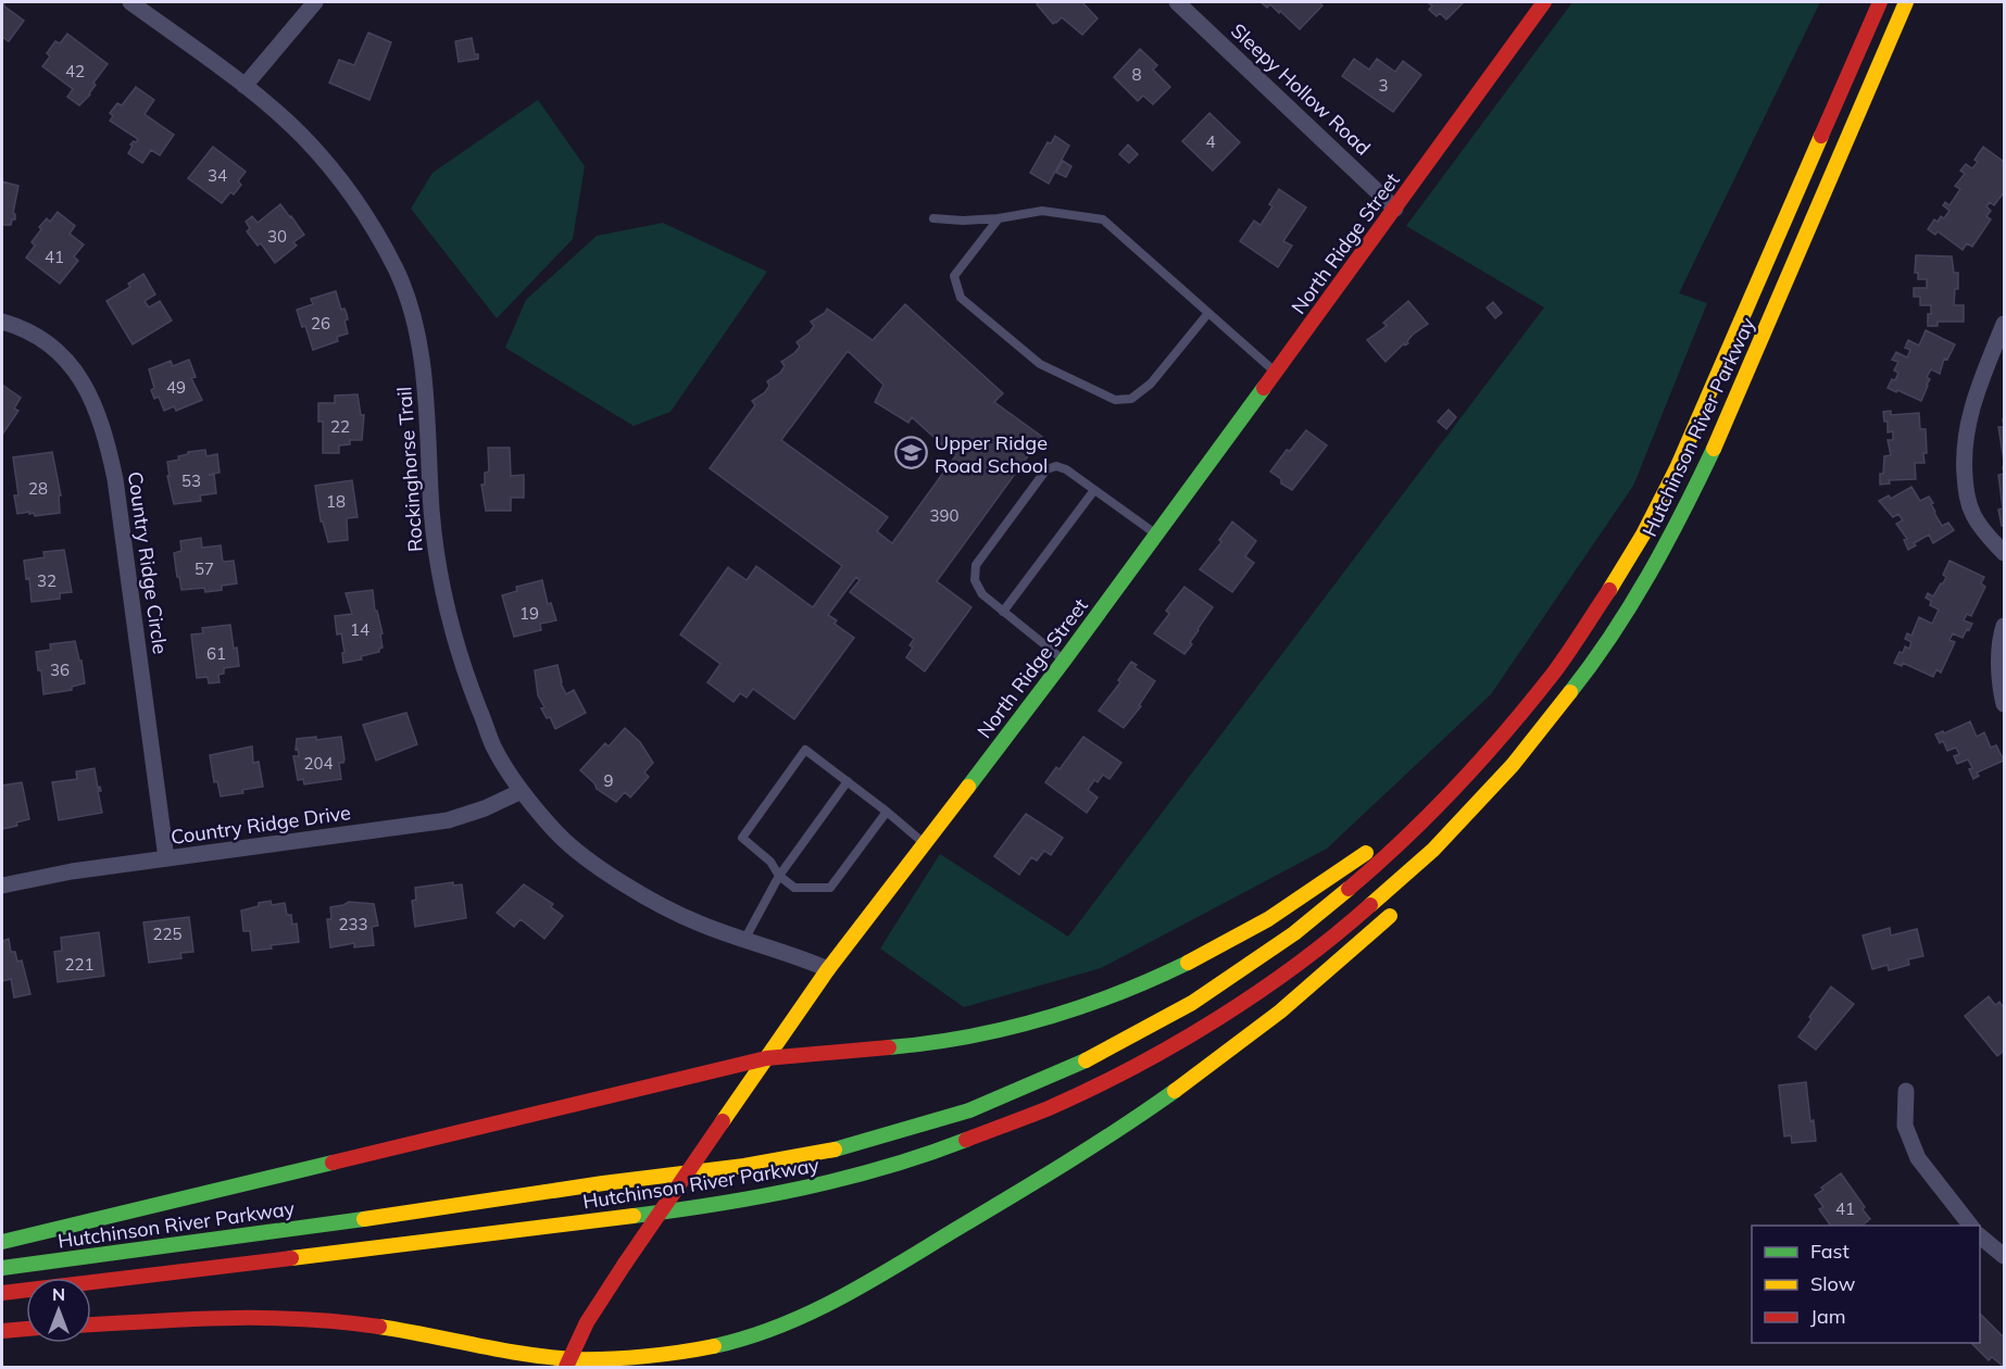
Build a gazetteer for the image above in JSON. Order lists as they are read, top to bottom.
{
  "streets": {
    "main road": ["North Ridge Street", "Hutchinson River Parkway"],
    "street": [
      "Sleepy Hollow Road",
      "Rockinghorse Trail",
      "Country Ridge Circle",
      "Country Ridge Drive"
    ]
  },
  "crossings": [
    ["Sleepy Hollow Road", "North Ridge Street"],
    ["North Ridge Street", "Rockinghorse Trail"],
    ["Rockinghorse Trail", "Country Ridge Drive"],
    ["Country Ridge Circle", "Country Ridge Drive"]
  ],
  "places": {
    "school or university": ["Upper Ridge Road School"]
  },
  "house_numbers": [
    "42",
    "8",
    "3",
    "4",
    "34",
    "30",
    "41",
    "26",
    "49",
    "22",
    "53",
    "28",
    "18",
    "390",
    "57",
    "32",
    "19",
    "14",
    "61",
    "36",
    "204",
    "9",
    "233",
    "225",
    "221",
    "41"
  ],
  "legend": ["Fast", "Slow", "Jam"],
  "north": "top"
}
